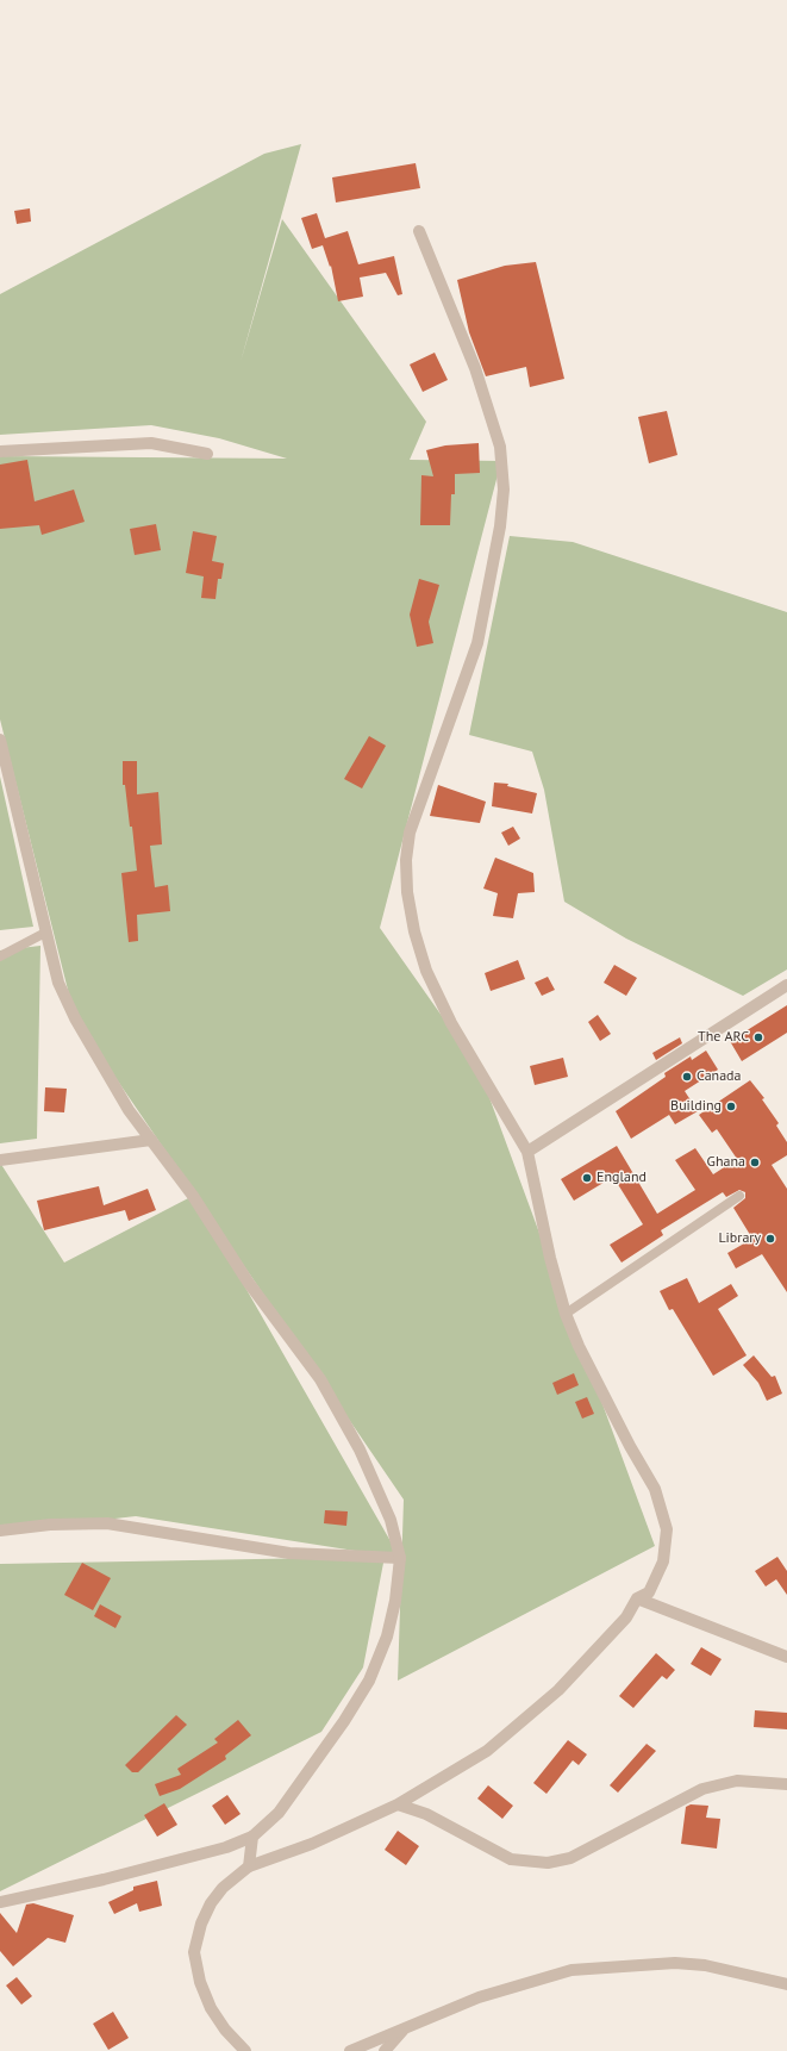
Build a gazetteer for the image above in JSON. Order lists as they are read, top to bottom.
{
  "places": [
    "The ARC",
    "Canada",
    "Building",
    "Ghana",
    "England",
    "Library"
  ]
}
